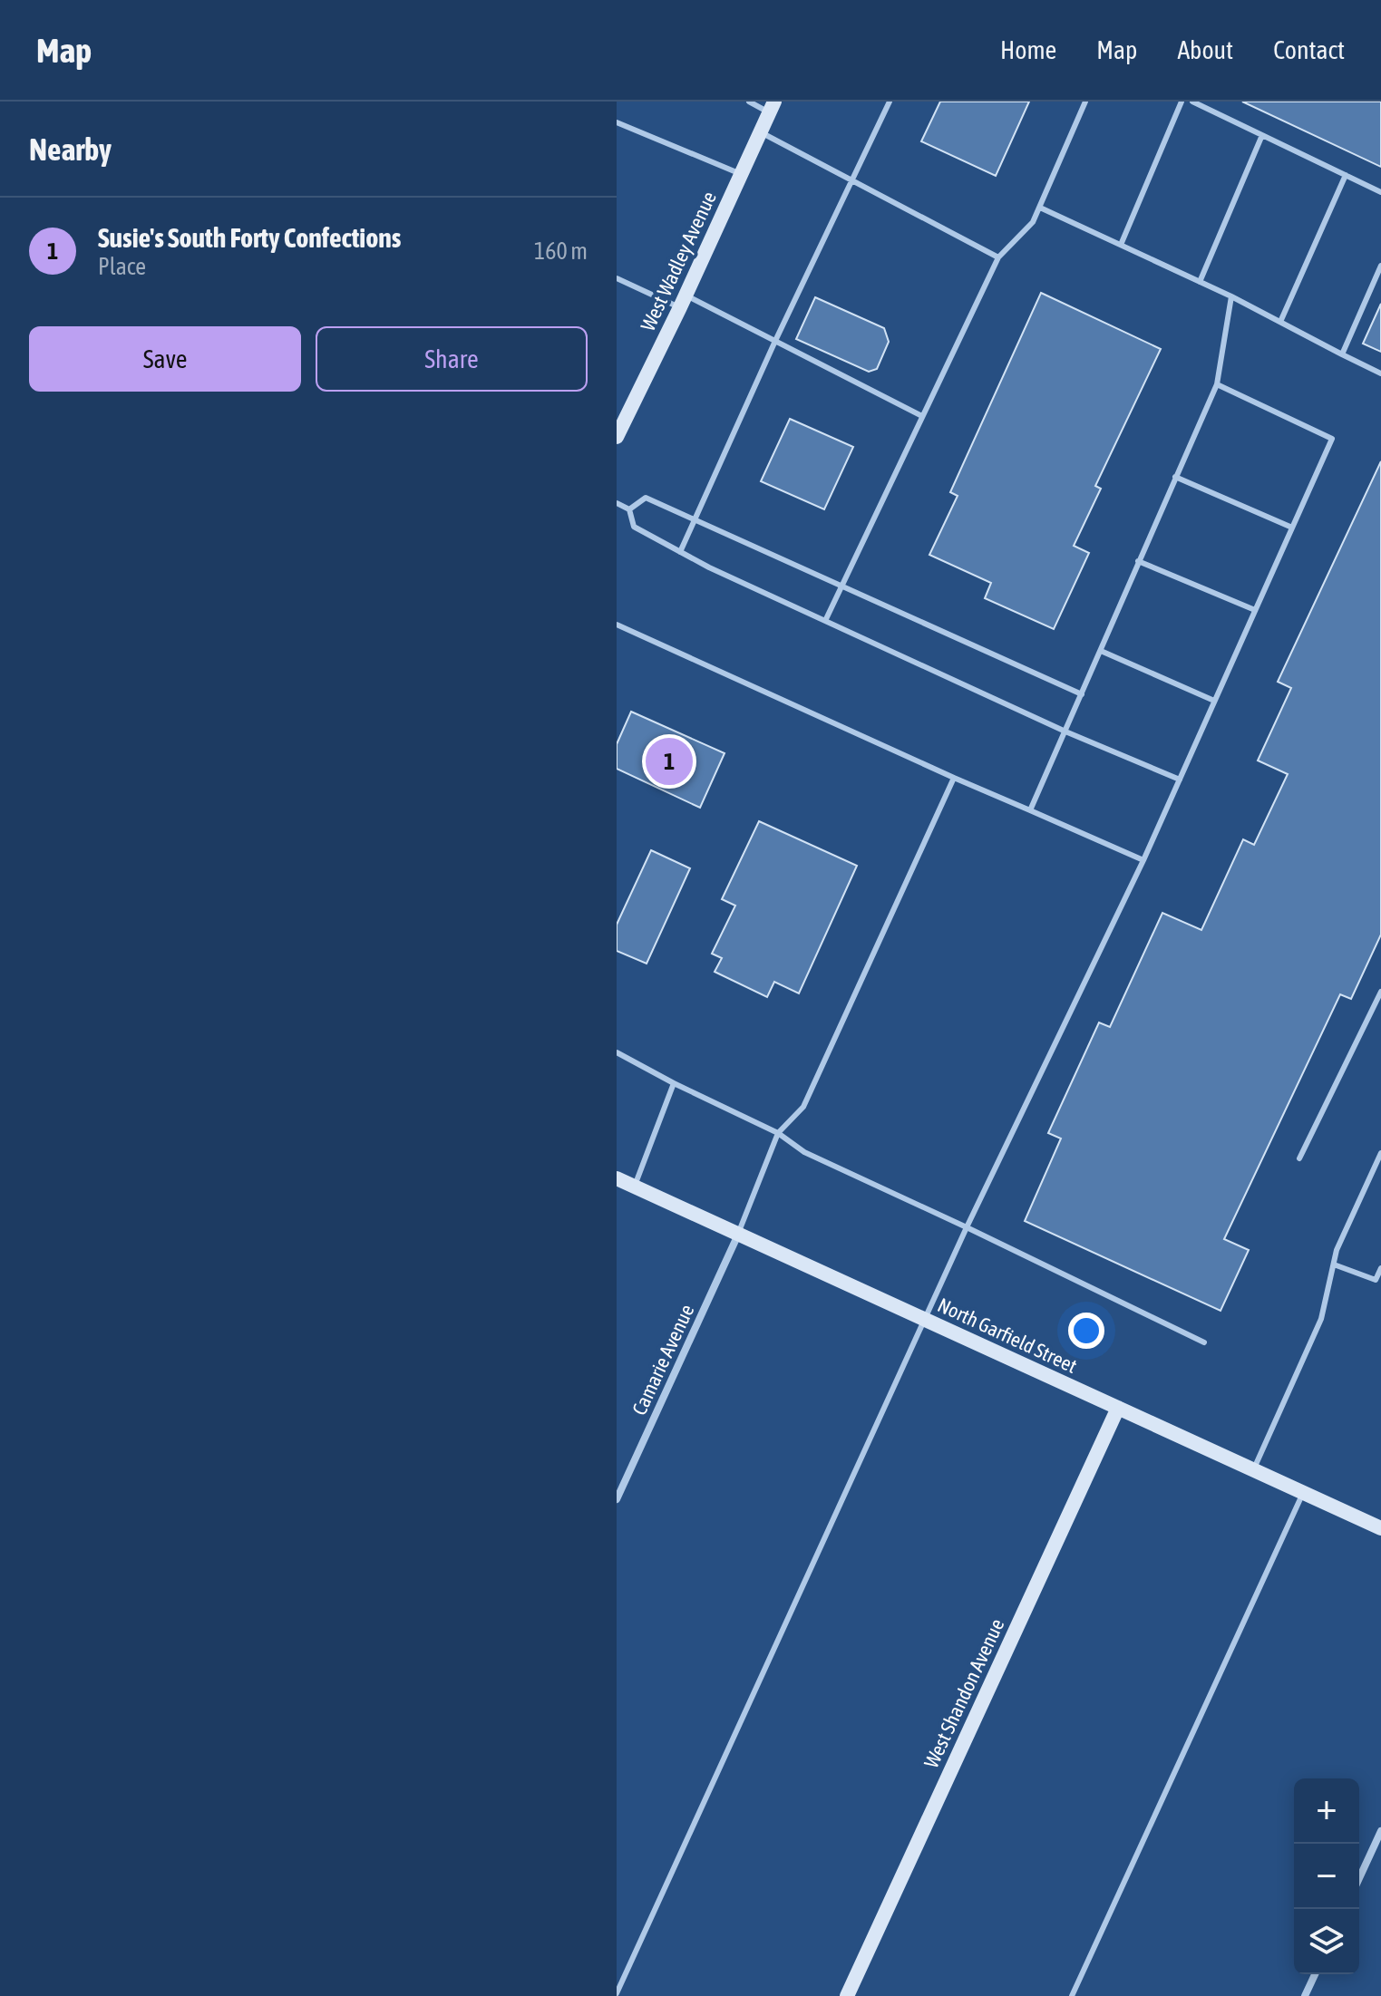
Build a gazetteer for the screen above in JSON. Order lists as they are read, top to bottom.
{
  "streets": {
    "main road": ["West Wadley Avenue", "North Garfield Street", "West Shandon Avenue"],
    "street": ["Camarie Avenue"]
  },
  "crossings": [
    ["North Garfield Street", "Camarie Avenue"],
    ["North Garfield Street", "West Shandon Avenue"]
  ],
  "page": {
    "header": "Map",
    "nav": [
      "Home",
      "Map",
      "About",
      "Contact"
    ],
    "heading": "Nearby",
    "list": [
      {
        "mark": "1",
        "name": "Susie's South Forty Confections",
        "note": "Place",
        "value": "160 m"
      }
    ],
    "buttons": ["Save", "Share"],
    "pins": "1",
    "map_buttons": ["+", "−"]
  }
}
